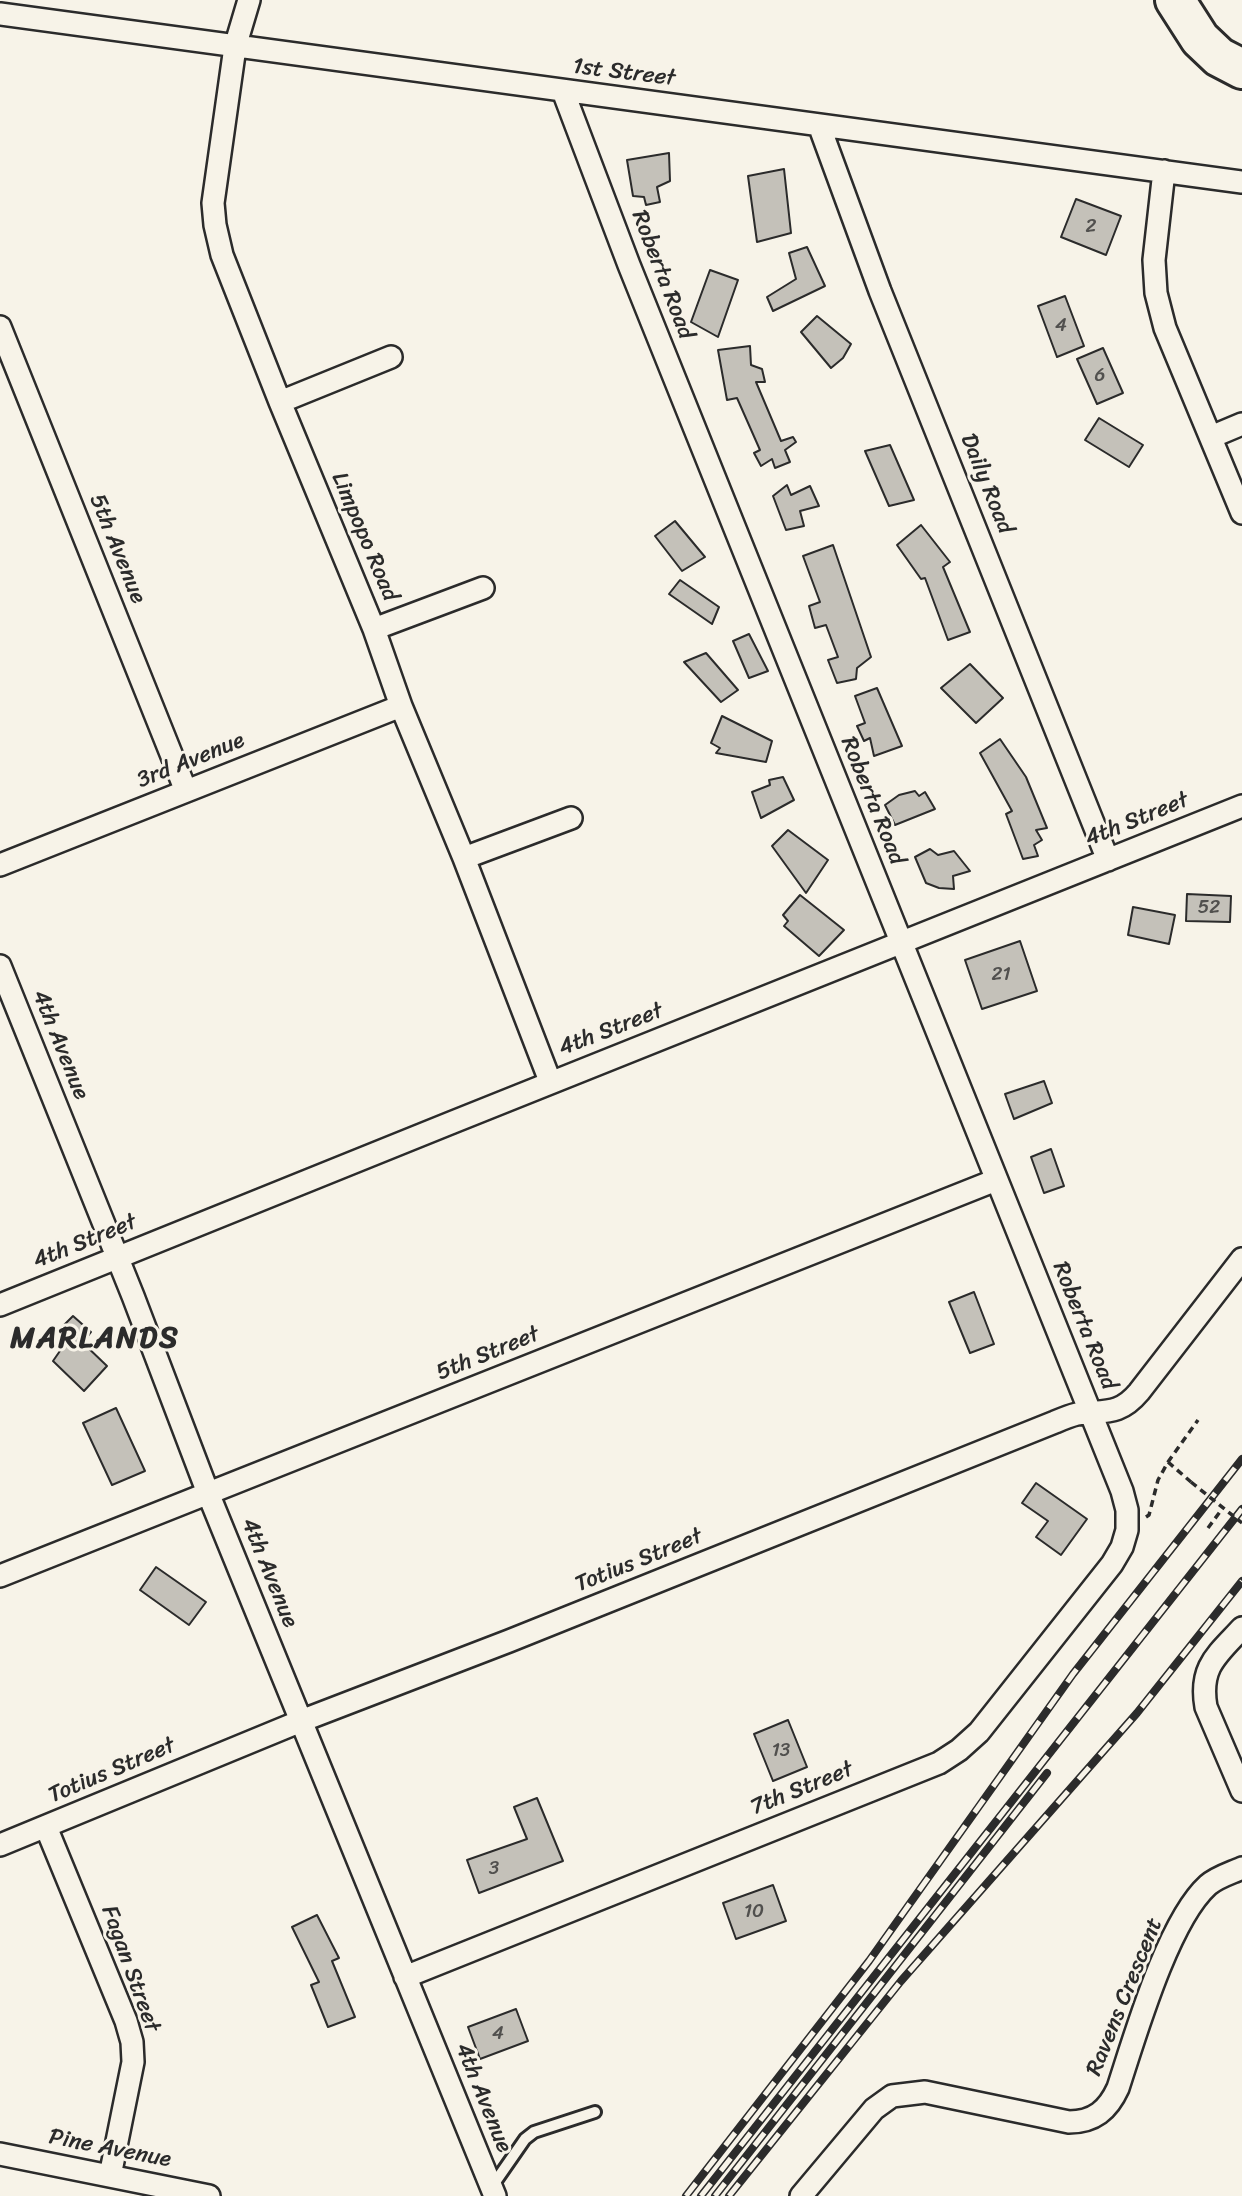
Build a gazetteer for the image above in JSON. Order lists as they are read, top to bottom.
{
  "streets": {
    "street": [
      "1st Street",
      "Roberta Road",
      "Daily Road",
      "Limpopo Road",
      "5th Avenue",
      "3rd Avenue",
      "4th Street",
      "4th Avenue",
      "5th Street",
      "Totius Street",
      "7th Street",
      "Fagan Street",
      "Ravens Crescent",
      "Pine Avenue"
    ]
  },
  "crossings": [
    ["1st Street", "Roberta Road"],
    ["1st Street", "Daily Road"],
    ["1st Street", "Limpopo Road"],
    ["Roberta Road", "4th Street"],
    ["Roberta Road", "5th Street"],
    ["Roberta Road", "Totius Street"],
    ["Roberta Road", "7th Street"],
    ["Daily Road", "4th Street"],
    ["Limpopo Road", "3rd Avenue"],
    ["Limpopo Road", "4th Street"],
    ["5th Avenue", "3rd Avenue"],
    ["4th Street", "4th Avenue"],
    ["4th Avenue", "5th Street"],
    ["4th Avenue", "Totius Street"],
    ["4th Avenue", "7th Street"],
    ["Totius Street", "Fagan Street"],
    ["Fagan Street", "Pine Avenue"]
  ],
  "districts": ["MARLANDS"],
  "house_numbers": [
    "2",
    "4",
    "6",
    "52",
    "21",
    "13",
    "3",
    "10",
    "4"
  ]
}
